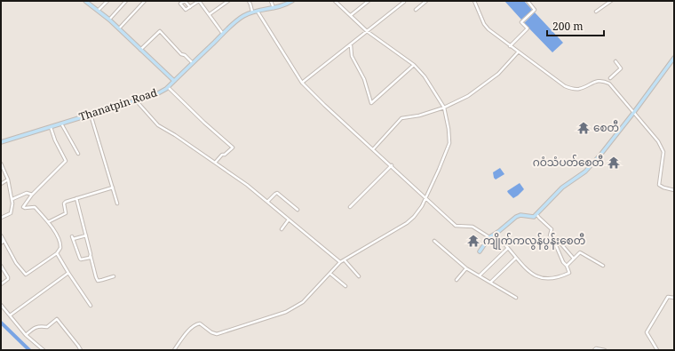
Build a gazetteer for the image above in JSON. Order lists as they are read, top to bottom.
{
  "streets": {
    "street": ["Thanatpin Road"]
  },
  "places": {
    "temple": ["စေတီ", "ဂဝံသံပတ်စေတီ", "ကျိုက်ကလွန်ပွန်းစေတီ"]
  },
  "scale_bar": "200 m"
}
